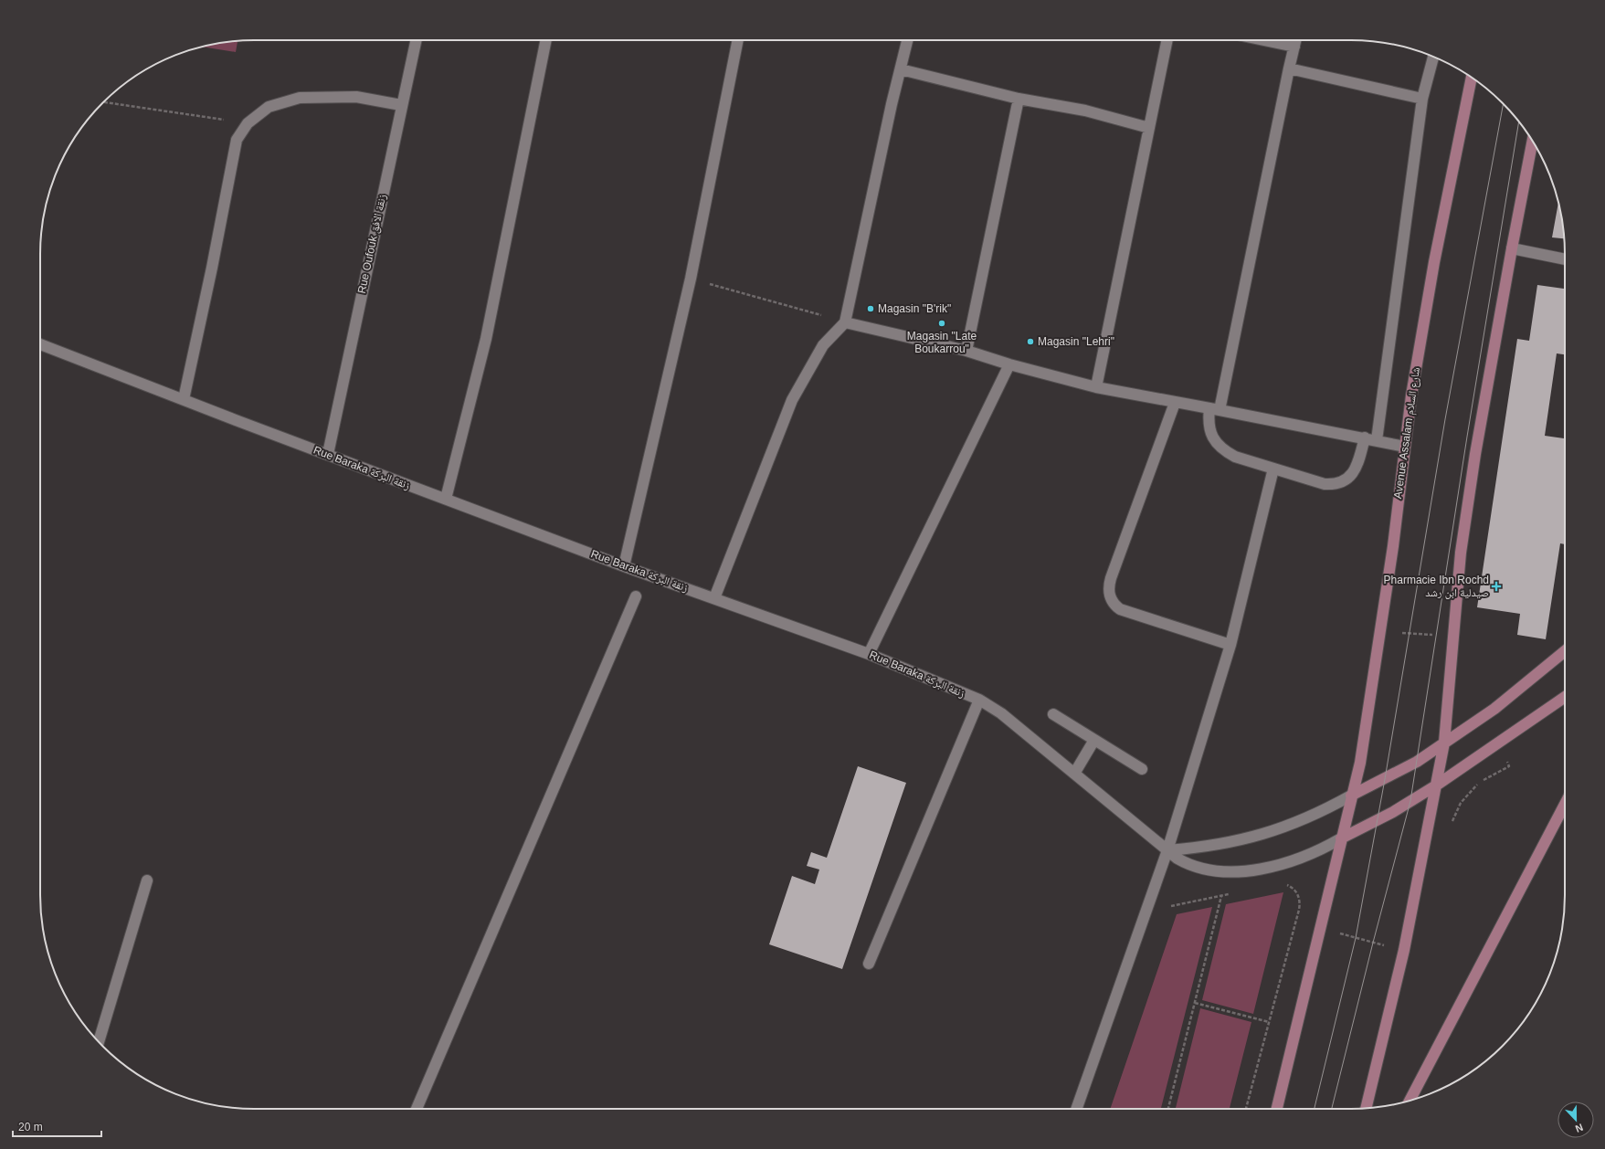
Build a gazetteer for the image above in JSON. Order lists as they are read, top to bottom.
{
  "streets": {
    "main road": ["Avenue Assalam شارع السلام"],
    "street": ["Rue Oufouk زنقة الافق", "Rue Baraka زنقة البركة"]
  },
  "crossings": [
    ["Rue Oufouk زنقة الافق", "Rue Baraka زنقة البركة"],
    ["Avenue Assalam شارع السلام", "Rue Baraka زنقة البركة"]
  ],
  "places": {
    "other": ["Magasin \"B'rik\"", "Magasin \"Late Boukarrou\"", "Magasin \"Lehri\""],
    "health": ["Pharmacie Ibn Rochd صيدلية ابن رشد"]
  },
  "scale_bar": "20 m",
  "north": "bottom"
}
